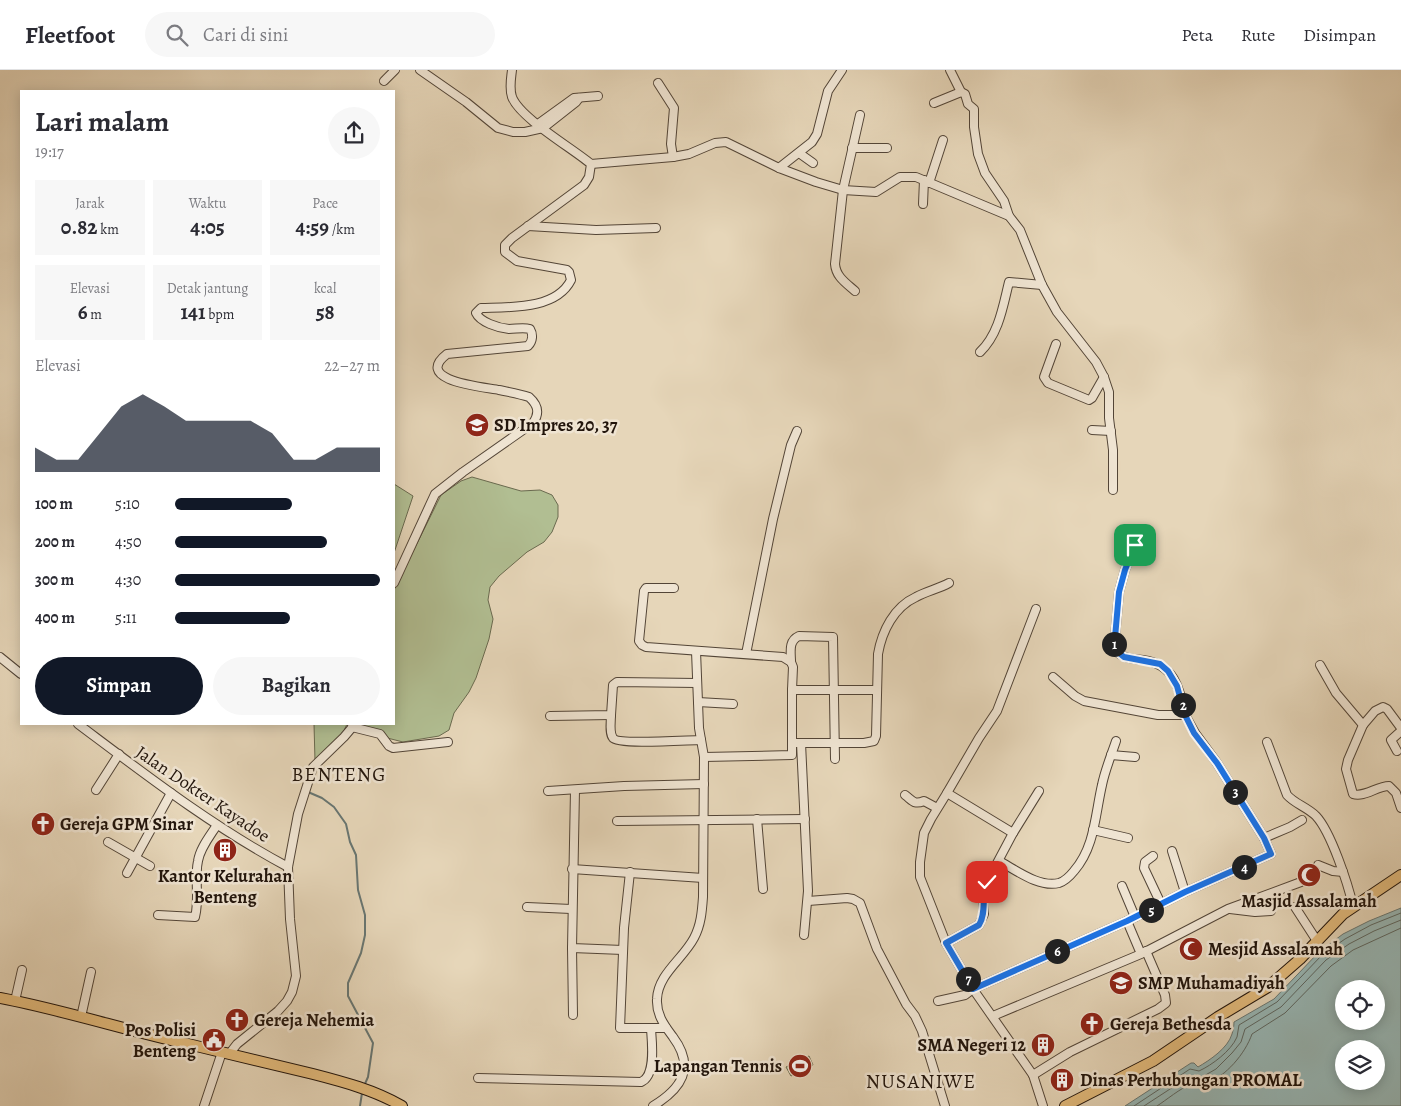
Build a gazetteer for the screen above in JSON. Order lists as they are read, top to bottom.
{
  "streets": {
    "street": ["Jalan Dokter Kayadoe"]
  },
  "districts": ["BENTENG", "NUSANIWE"],
  "places": {
    "school or university": ["SD Impres 20, 37", "SMP Muhamadiyah"],
    "church": ["Gereja GPM Sinar", "Gereja Nehemia", "Gereja Bethesda"],
    "building": ["Kantor Kelurahan Benteng", "SMA Negeri 12", "Dinas Perhubungan PROMAL"],
    "mosque": ["Masjid Assalamah", "Mesjid Assalamah"],
    "public building": ["Pos Polisi Benteng"],
    "sports": ["Lapangan Tennis"]
  },
  "page": {
    "header": "Fleetfoot",
    "search": "Cari di sini",
    "nav": ["Peta", "Rute", "Disimpan"],
    "heading": ["Lari malam", "19:17"],
    "stats": [
      ["Jarak", "0.82 km"],
      ["Waktu", "4:05"],
      ["Pace", "4:59 /km"],
      ["Elevasi", "6 m"],
      ["Detak jantung", "141 bpm"],
      ["kcal", "58"]
    ],
    "chart": ["Elevasi", "22–27 m"],
    "list": [
      {
        "name": "100 m",
        "note": "5:10"
      },
      {
        "name": "200 m",
        "note": "4:50"
      },
      {
        "name": "300 m",
        "note": "4:30"
      },
      {
        "name": "400 m",
        "note": "5:11"
      }
    ],
    "pins": [
      "1",
      "2",
      "3",
      "4",
      "5",
      "6",
      "7"
    ],
    "buttons": ["Simpan", "Bagikan"]
  }
}
